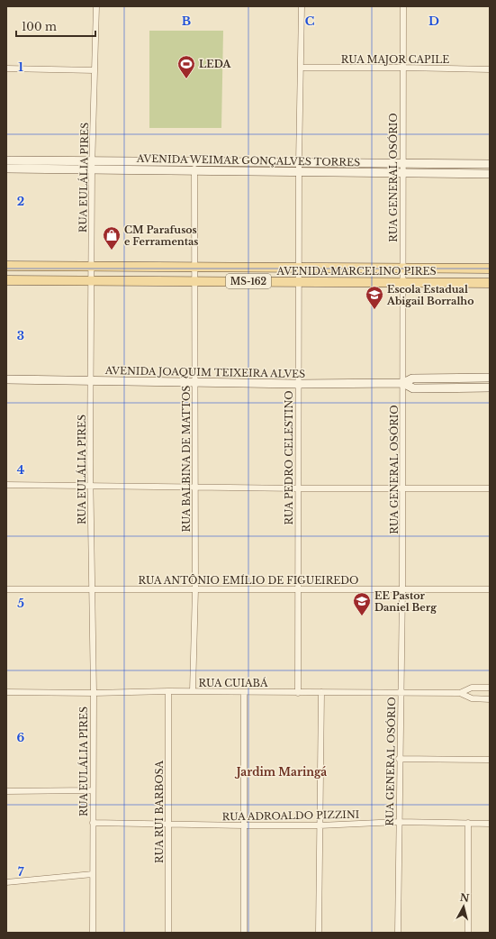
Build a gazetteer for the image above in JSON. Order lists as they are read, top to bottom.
{
  "streets": {
    "main road": [
      "AVENIDA WEIMAR GONÇALVES TORRES",
      "AVENIDA MARCELINO PIRES",
      "MS-162",
      "AVENIDA JOAQUIM TEIXEIRA ALVES"
    ],
    "street": [
      "RUA MAJOR CAPILE",
      "RUA EULÁLIA PIRES",
      "RUA GENERAL OSÓRIO",
      "RUA PEDRO CELESTINO",
      "RUA BALBINA DE MATTOS",
      "RUA ANTÔNIO EMÍLIO DE FIGUEIREDO",
      "RUA CUIABÁ",
      "RUA RUI BARBOSA",
      "RUA ADROALDO PIZZINI"
    ]
  },
  "crossings": [
    ["RUA MAJOR CAPILE", "RUA GENERAL OSÓRIO"],
    ["RUA MAJOR CAPILE", "RUA PEDRO CELESTINO"],
    ["AVENIDA WEIMAR GONÇALVES TORRES", "RUA EULÁLIA PIRES"],
    ["AVENIDA WEIMAR GONÇALVES TORRES", "RUA GENERAL OSÓRIO"],
    ["AVENIDA WEIMAR GONÇALVES TORRES", "RUA PEDRO CELESTINO"],
    ["AVENIDA WEIMAR GONÇALVES TORRES", "RUA BALBINA DE MATTOS"],
    ["RUA EULÁLIA PIRES", "AVENIDA MARCELINO PIRES"],
    ["RUA EULÁLIA PIRES", "AVENIDA JOAQUIM TEIXEIRA ALVES"],
    ["RUA EULÁLIA PIRES", "RUA ANTÔNIO EMÍLIO DE FIGUEIREDO"],
    ["RUA EULÁLIA PIRES", "RUA CUIABÁ"],
    ["RUA EULÁLIA PIRES", "RUA ADROALDO PIZZINI"],
    ["RUA GENERAL OSÓRIO", "AVENIDA MARCELINO PIRES"],
    ["RUA GENERAL OSÓRIO", "AVENIDA JOAQUIM TEIXEIRA ALVES"],
    ["RUA GENERAL OSÓRIO", "RUA ANTÔNIO EMÍLIO DE FIGUEIREDO"],
    ["RUA GENERAL OSÓRIO", "RUA CUIABÁ"],
    ["RUA GENERAL OSÓRIO", "RUA ADROALDO PIZZINI"],
    ["AVENIDA MARCELINO PIRES", "RUA PEDRO CELESTINO"],
    ["AVENIDA MARCELINO PIRES", "RUA BALBINA DE MATTOS"],
    ["AVENIDA JOAQUIM TEIXEIRA ALVES", "RUA PEDRO CELESTINO"],
    ["AVENIDA JOAQUIM TEIXEIRA ALVES", "RUA BALBINA DE MATTOS"],
    ["RUA PEDRO CELESTINO", "RUA ANTÔNIO EMÍLIO DE FIGUEIREDO"],
    ["RUA PEDRO CELESTINO", "RUA CUIABÁ"],
    ["RUA BALBINA DE MATTOS", "RUA ANTÔNIO EMÍLIO DE FIGUEIREDO"],
    ["RUA BALBINA DE MATTOS", "RUA CUIABÁ"],
    ["RUA CUIABÁ", "RUA RUI BARBOSA"],
    ["RUA RUI BARBOSA", "RUA ADROALDO PIZZINI"]
  ],
  "districts": ["Jardim Maringá"],
  "places": {
    "sports": ["LEDA"],
    "shop": ["CM Parafusos e Ferramentas"],
    "school or university": ["Escola Estadual Abigail Borralho", "EE Pastor Daniel Berg"]
  },
  "scale_bar": "100 m",
  "north": "top",
  "grid": {
    "columns": ["B", "C", "D"],
    "rows": [
      "1",
      "2",
      "3",
      "4",
      "5",
      "6",
      "7"
    ]
  }
}
